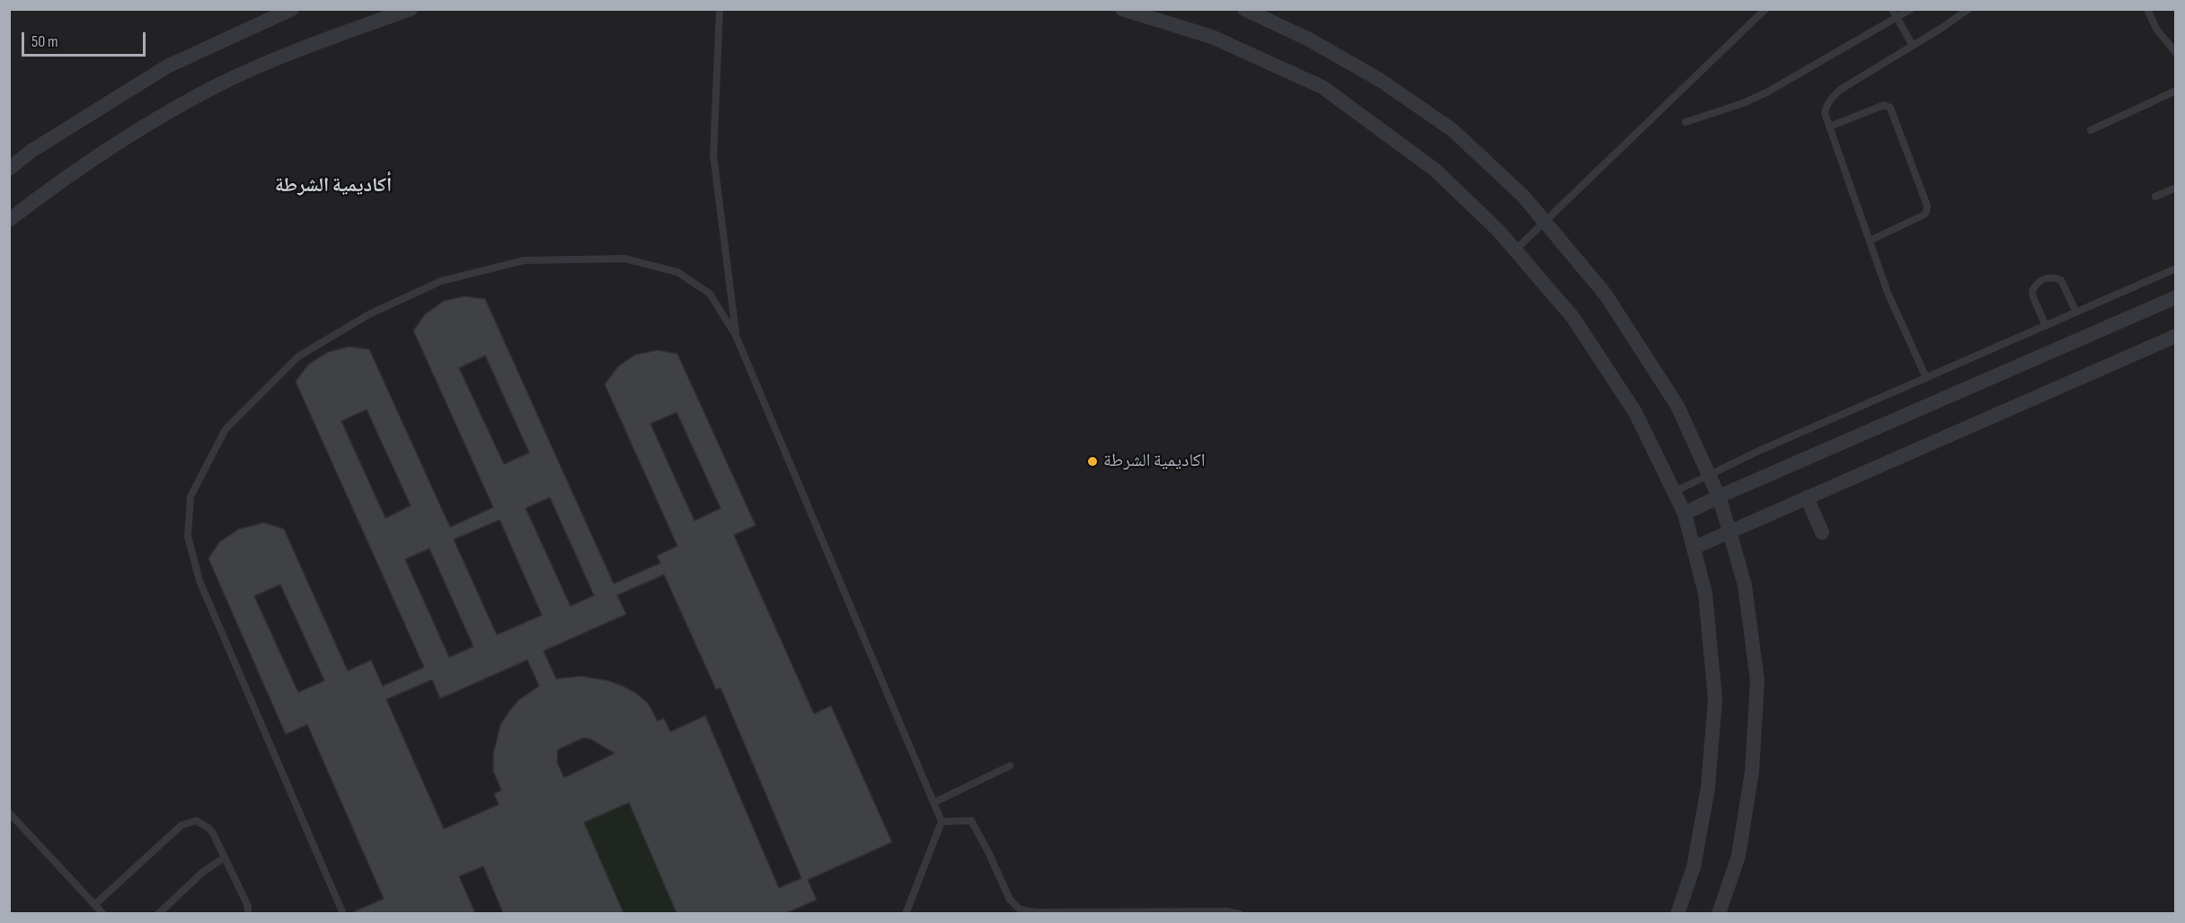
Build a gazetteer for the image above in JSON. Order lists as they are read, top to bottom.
{
  "districts": ["أكاديمية الشرطة"],
  "places": ["اكاديمية الشرطة"],
  "scale_bar": "50 m"
}
